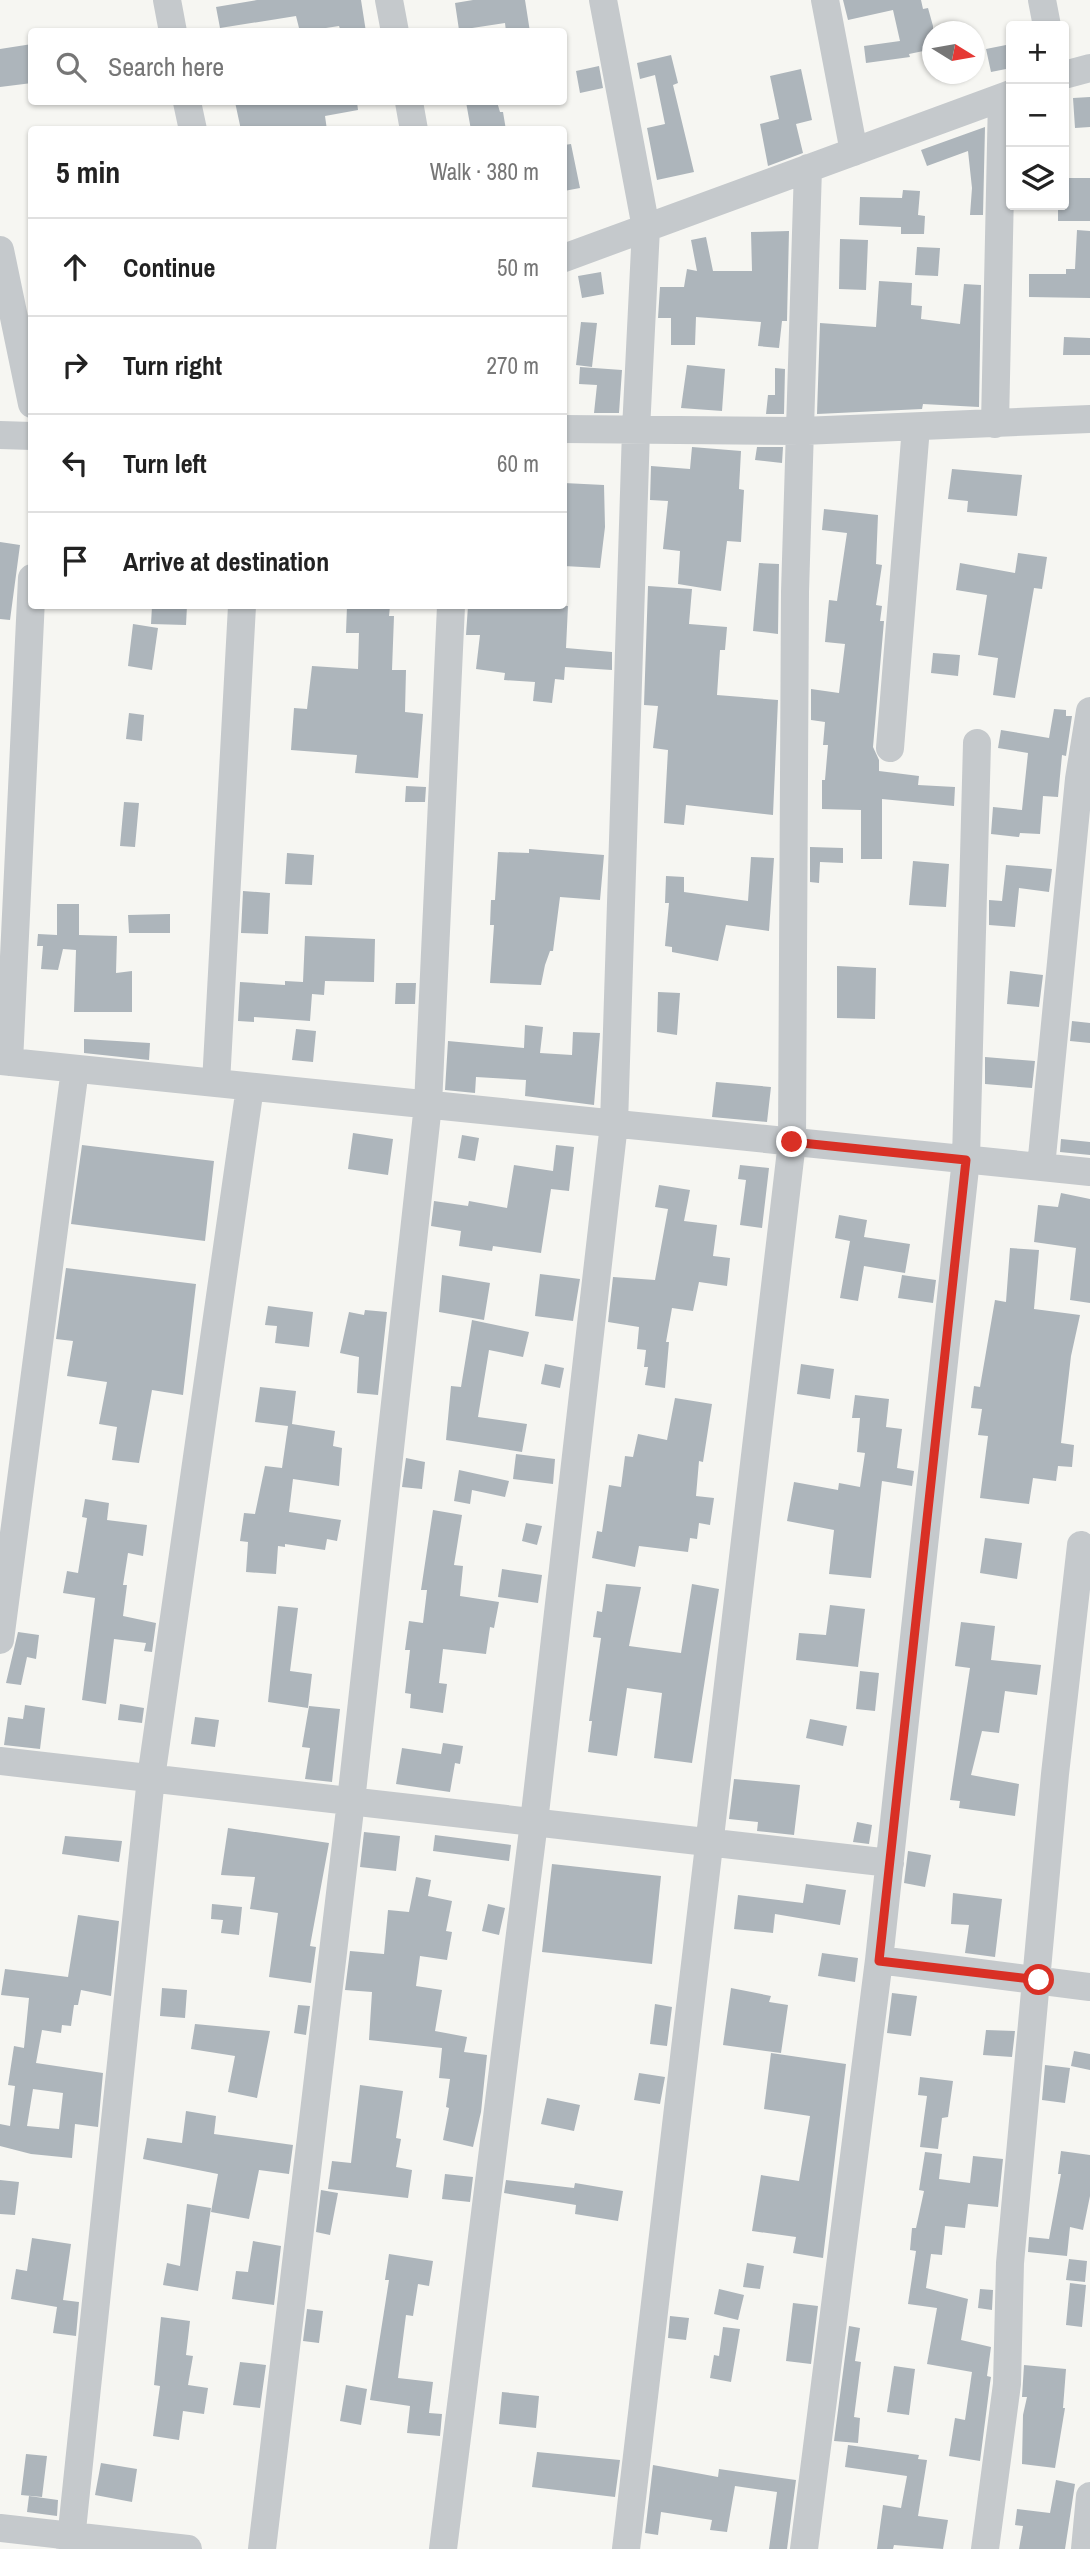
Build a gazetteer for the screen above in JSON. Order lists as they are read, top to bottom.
{
  "north": "right",
  "page": {
    "map_buttons": ["+", "−"],
    "search": "Search here",
    "heading": ["5 min", "Walk · 380 m"],
    "list": [
      ["Continue", "50 m"],
      ["Turn right", "270 m"],
      ["Turn left", "60 m"],
      "Arrive at destination"
    ]
  }
}
